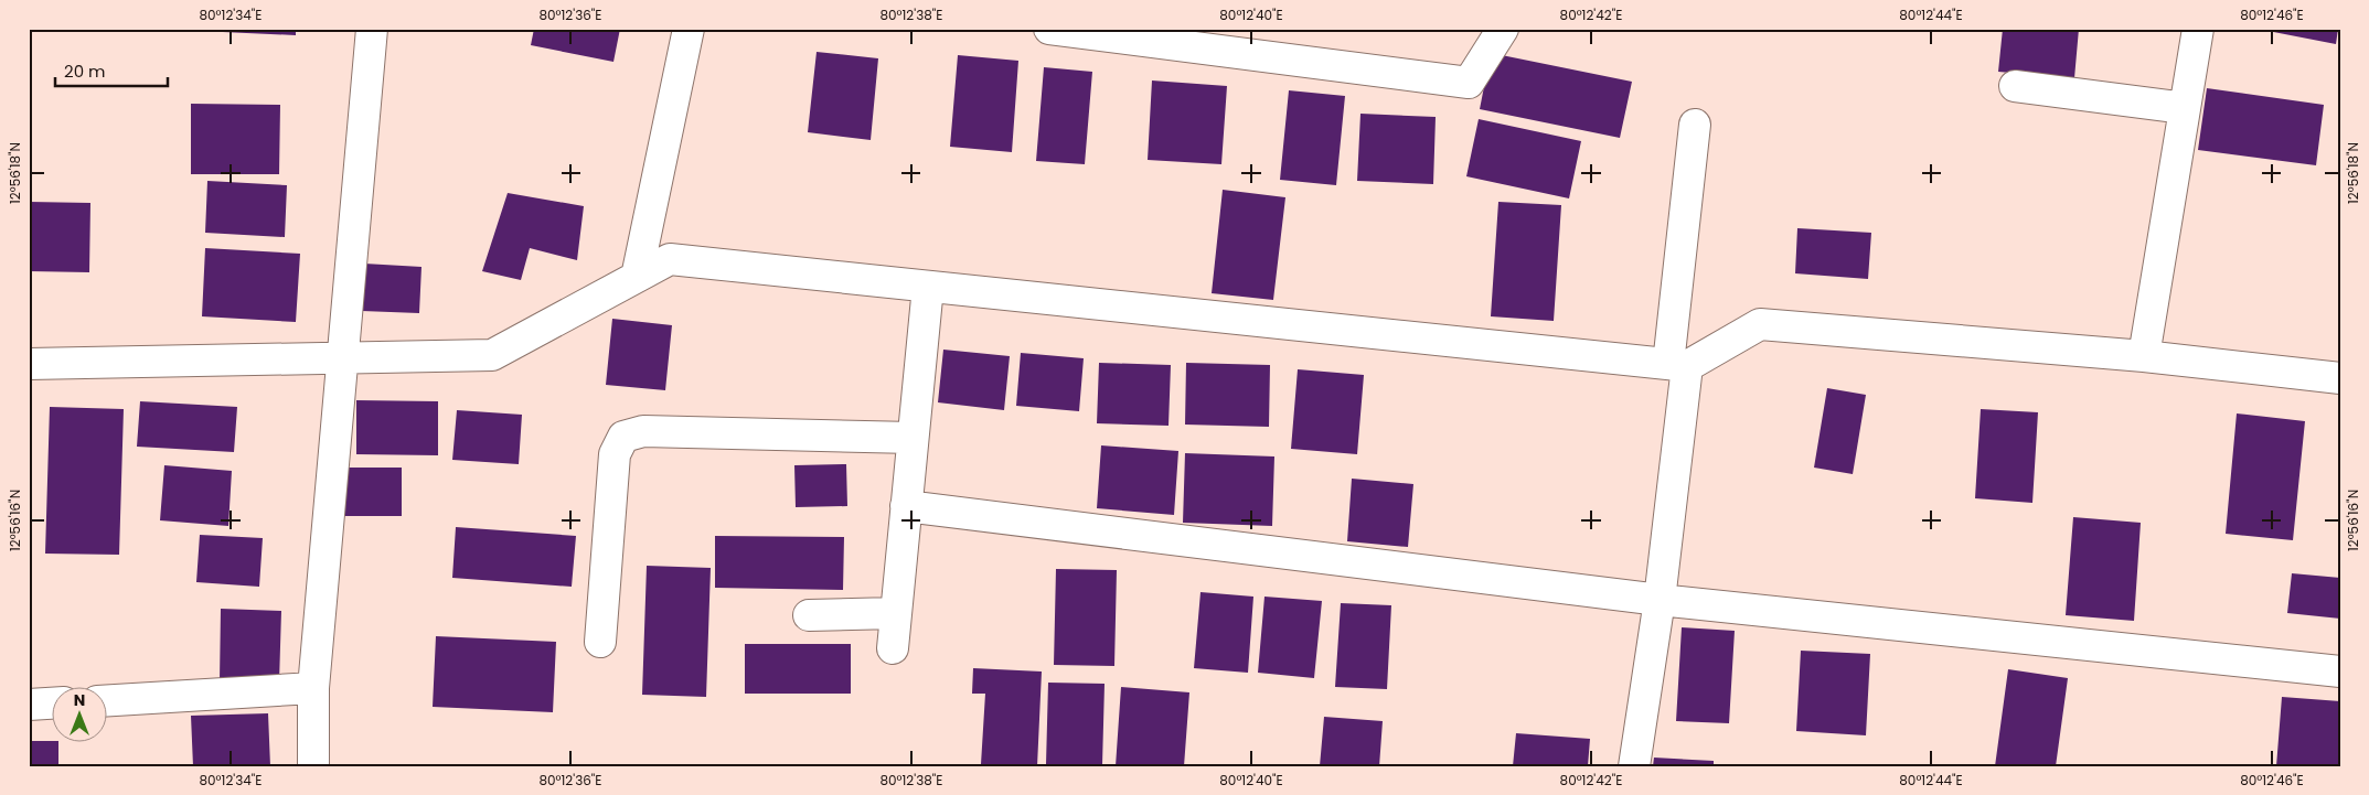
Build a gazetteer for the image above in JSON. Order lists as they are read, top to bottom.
{
  "scale_bar": "20 m",
  "north": "top",
  "coordinates": [
    "80°12'34\"E",
    "80°12'36\"E",
    "80°12'38\"E",
    "80°12'40\"E",
    "80°12'42\"E",
    "80°12'44\"E",
    "80°12'46\"E",
    "12°56'18\"N",
    "12°56'16\"N"
  ]
}
